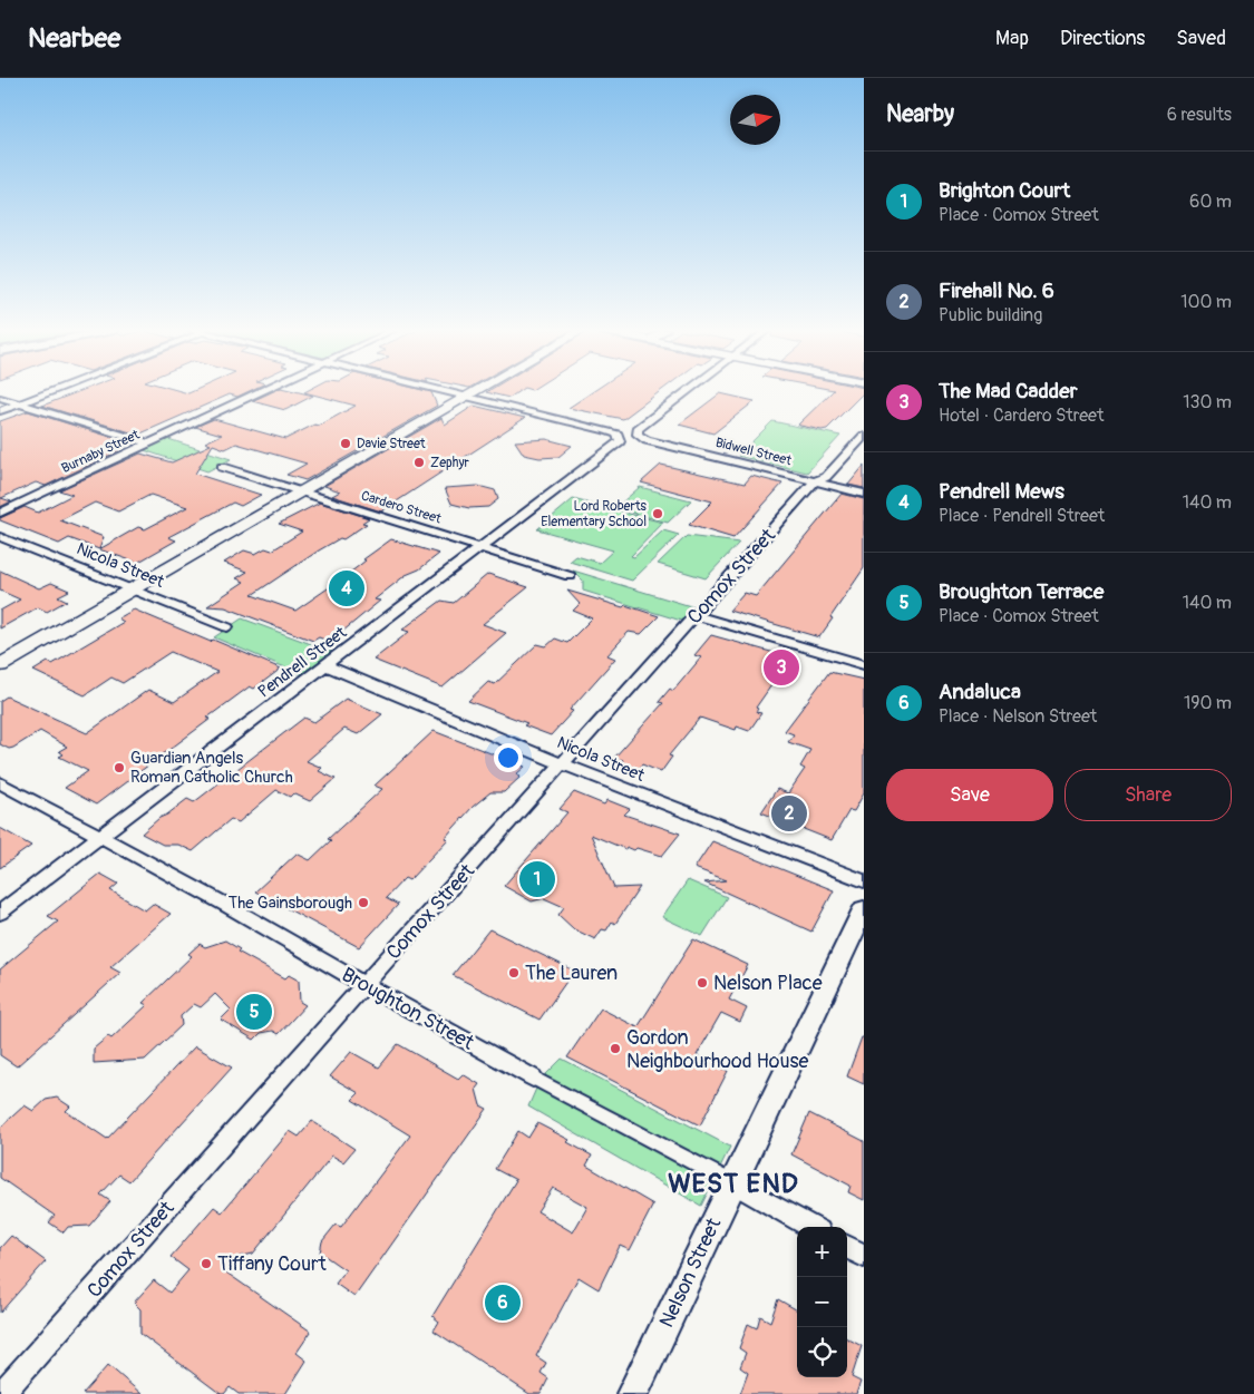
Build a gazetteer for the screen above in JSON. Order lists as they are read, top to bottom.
{
  "streets": {
    "street": [
      "Burnaby Street",
      "Bidwell Street",
      "Cardero Street",
      "Nicola Street",
      "Comox Street",
      "Pendrell Street",
      "Broughton Street",
      "Nelson Street"
    ]
  },
  "crossings": [
    ["Bidwell Street", "Comox Street"],
    ["Cardero Street", "Pendrell Street"],
    ["Nicola Street", "Comox Street"],
    ["Nicola Street", "Pendrell Street"],
    ["Comox Street", "Broughton Street"],
    ["Pendrell Street", "Broughton Street"],
    ["Broughton Street", "Nelson Street"]
  ],
  "districts": ["WEST END"],
  "places": [
    "Davie Street",
    "Zephyr",
    "Lord Roberts Elementary School",
    "Guardian Angels Roman Catholic Church",
    "The Gainsborough",
    "The Lauren",
    "Nelson Place",
    "Gordon Neighbourhood House",
    "Tiffany Court"
  ],
  "north": "right",
  "page": {
    "header": "Nearbee",
    "nav": ["Map", "Directions", "Saved"],
    "heading": ["Nearby", "6 results"],
    "list": [
      {
        "mark": "1",
        "name": "Brighton Court",
        "note": "Place · Comox Street",
        "value": "60 m"
      },
      {
        "mark": "2",
        "name": "Firehall No. 6",
        "note": "Public building",
        "value": "100 m"
      },
      {
        "mark": "3",
        "name": "The Mad Cadder",
        "note": "Hotel · Cardero Street",
        "value": "130 m"
      },
      {
        "mark": "4",
        "name": "Pendrell Mews",
        "note": "Place · Pendrell Street",
        "value": "140 m"
      },
      {
        "mark": "5",
        "name": "Broughton Terrace",
        "note": "Place · Comox Street",
        "value": "140 m"
      },
      {
        "mark": "6",
        "name": "Andaluca",
        "note": "Place · Nelson Street",
        "value": "190 m"
      }
    ],
    "pins": [
      "4",
      "3",
      "2",
      "1",
      "5",
      "6"
    ],
    "buttons": ["Save", "Share"],
    "map_buttons": ["+", "−"]
  }
}
